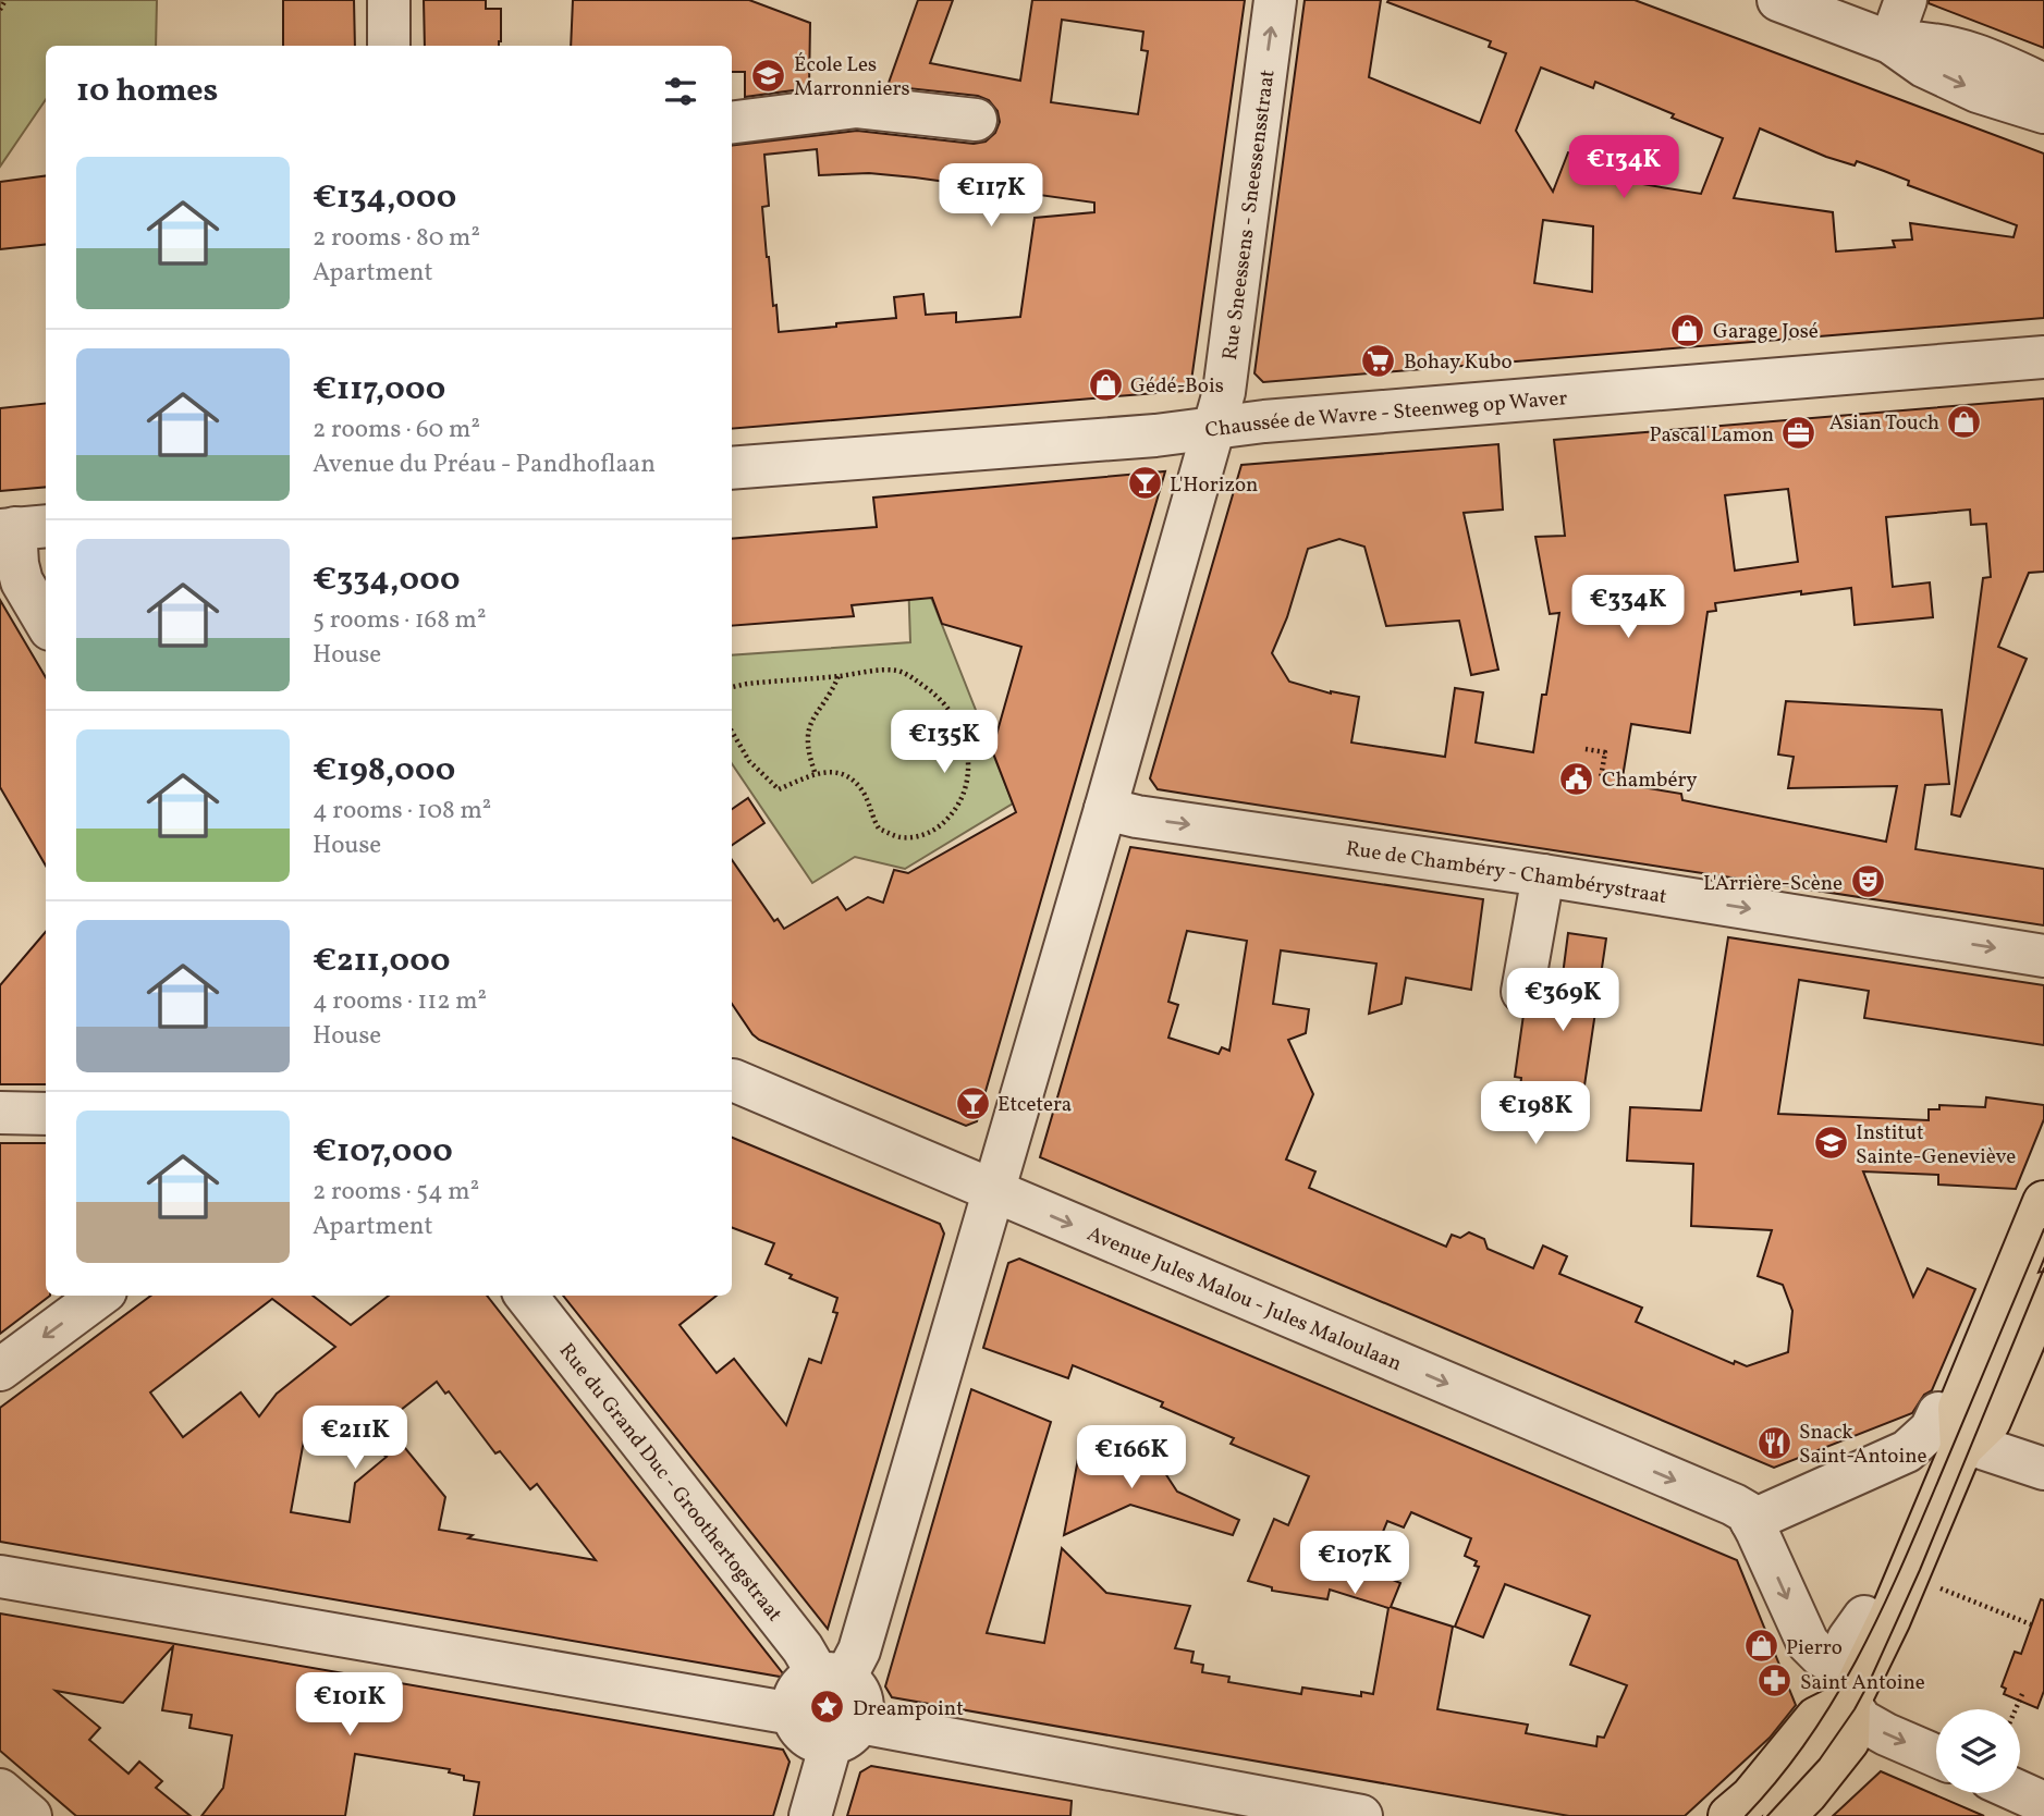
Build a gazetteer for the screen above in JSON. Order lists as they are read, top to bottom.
{
  "streets": {
    "street": [
      "Rue Sneessens - Sneessensstraat",
      "Chaussée de Wavre - Steenweg op Waver",
      "Rue de Chambéry - Chambérystraat",
      "Avenue Jules Malou - Jules Maloulaan",
      "Rue du Grand Duc - Groothertogstraat"
    ]
  },
  "crossings": [
    ["Rue Sneessens - Sneessensstraat", "Chaussée de Wavre - Steenweg op Waver"],
    ["Rue Sneessens - Sneessensstraat", "Rue de Chambéry - Chambérystraat"],
    ["Rue Sneessens - Sneessensstraat", "Avenue Jules Malou - Jules Maloulaan"],
    ["Rue Sneessens - Sneessensstraat", "Rue du Grand Duc - Groothertogstraat"]
  ],
  "one_way": ["Rue de Chambéry - Chambérystraat", "Avenue Jules Malou - Jules Maloulaan"],
  "places": {
    "school or university": ["École Les Marronniers", "Institut Sainte-Geneviève"],
    "shop": [
      "Garage José",
      "Gédé-Bois",
      "Asian Touch",
      "Pierro"
    ],
    "supermarket": ["Bohay Kubo"],
    "office": ["Pascal Lamon"],
    "bar": ["L'Horizon", "Etcetera"],
    "public building": ["Chambéry"],
    "theatre": ["L'Arrière-Scène"],
    "restaurant": ["Snack Saint-Antoine"],
    "pharmacy": ["Saint Antoine"],
    "place": ["Dreampoint"]
  },
  "page": {
    "heading": "10 homes",
    "price": [
      "€134K",
      "€117K",
      "€334K",
      "€135K",
      "€369K",
      "€198K",
      "€211K",
      "€166K",
      "€107K",
      "€101K"
    ],
    "list": [
      {
        "name": "€134,000",
        "note": "2 rooms · 80 m² · Apartment"
      },
      {
        "name": "€117,000",
        "note": "2 rooms · 60 m² · Avenue du Préau - Pandhoflaan"
      },
      {
        "name": "€334,000",
        "note": "5 rooms · 168 m² · House"
      },
      {
        "name": "€198,000",
        "note": "4 rooms · 108 m² · House"
      },
      {
        "name": "€211,000",
        "note": "4 rooms · 112 m² · House"
      },
      {
        "name": "€107,000",
        "note": "2 rooms · 54 m² · Apartment"
      }
    ]
  }
}
